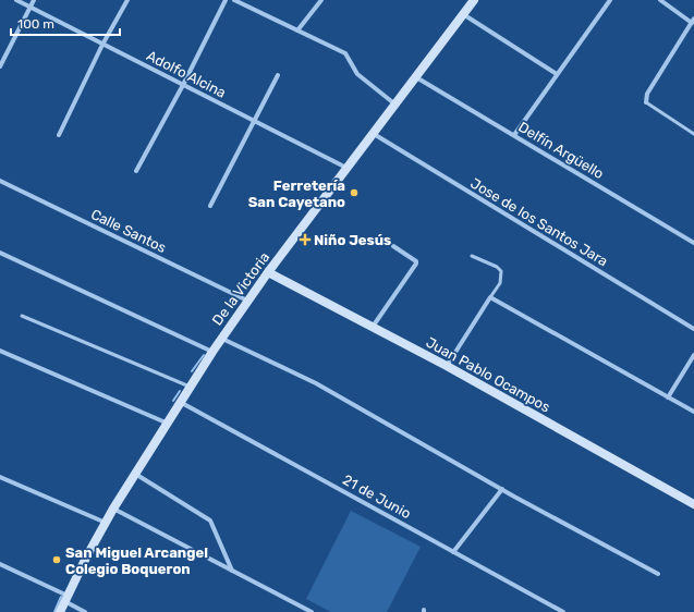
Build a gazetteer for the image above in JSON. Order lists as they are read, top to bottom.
{
  "streets": {
    "main road": ["De la Victoria", "Juan Pablo Ocampos"],
    "street": [
      "Adolfo Alcina",
      "Delfín Argüello",
      "Jose de los Santos Jara",
      "Calle Santos",
      "21 de Junio"
    ]
  },
  "crossings": [
    ["Adolfo Alcina", "De la Victoria"],
    ["Delfín Argüello", "De la Victoria"],
    ["Jose de los Santos Jara", "De la Victoria"],
    ["Calle Santos", "De la Victoria"],
    ["De la Victoria", "Juan Pablo Ocampos"],
    ["De la Victoria", "21 de Junio"]
  ],
  "places": {
    "other": ["Ferretería San Cayetano", "San Miguel Arcangel Colegio Boqueron"],
    "health": ["Niño Jesús"]
  },
  "scale_bar": "100 m"
}
